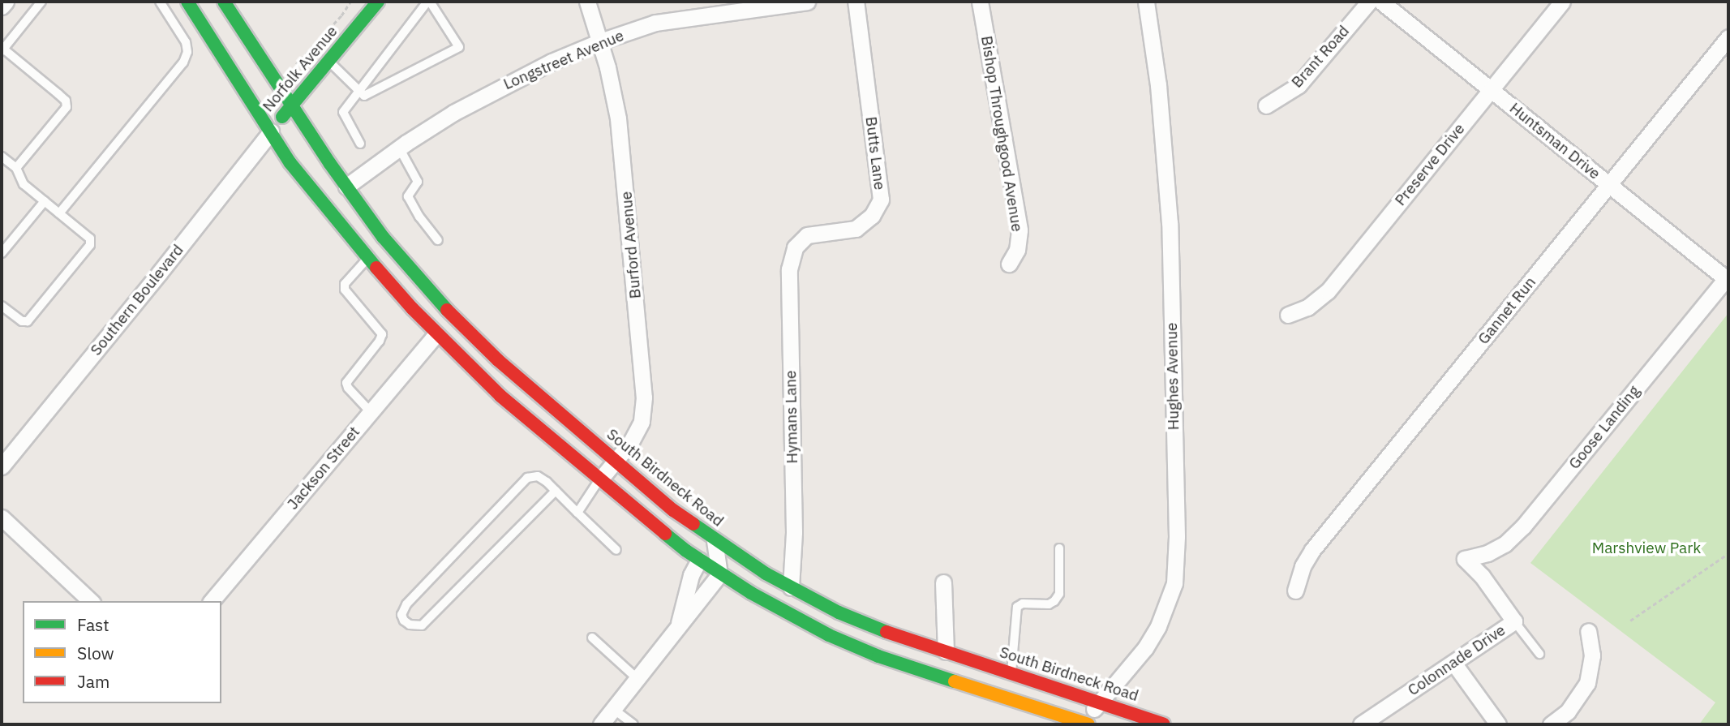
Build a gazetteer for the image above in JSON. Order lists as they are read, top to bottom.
{
  "streets": {
    "main road": ["Norfolk Avenue", "South Birdneck Road"],
    "street": [
      "Brant Road",
      "Longstreet Avenue",
      "Bishop Throughgood Avenue",
      "Huntsman Drive",
      "Butts Lane",
      "Preserve Drive",
      "Burford Avenue",
      "Southern Boulevard",
      "Gannet Run",
      "Hughes Avenue",
      "Hymans Lane",
      "Goose Landing",
      "Jackson Street",
      "Colonnade Drive"
    ]
  },
  "crossings": [
    ["Longstreet Avenue", "Burford Avenue"],
    ["Longstreet Avenue", "South Birdneck Road"],
    ["Norfolk Avenue", "Southern Boulevard"],
    ["Norfolk Avenue", "South Birdneck Road"],
    ["Huntsman Drive", "Preserve Drive"],
    ["Huntsman Drive", "Gannet Run"],
    ["Huntsman Drive", "Goose Landing"],
    ["Butts Lane", "Hymans Lane"],
    ["Burford Avenue", "South Birdneck Road"],
    ["Hughes Avenue", "South Birdneck Road"],
    ["Hymans Lane", "South Birdneck Road"],
    ["Goose Landing", "Colonnade Drive"]
  ],
  "parks": ["Marshview Park"],
  "legend": ["Fast", "Slow", "Jam"]
}
